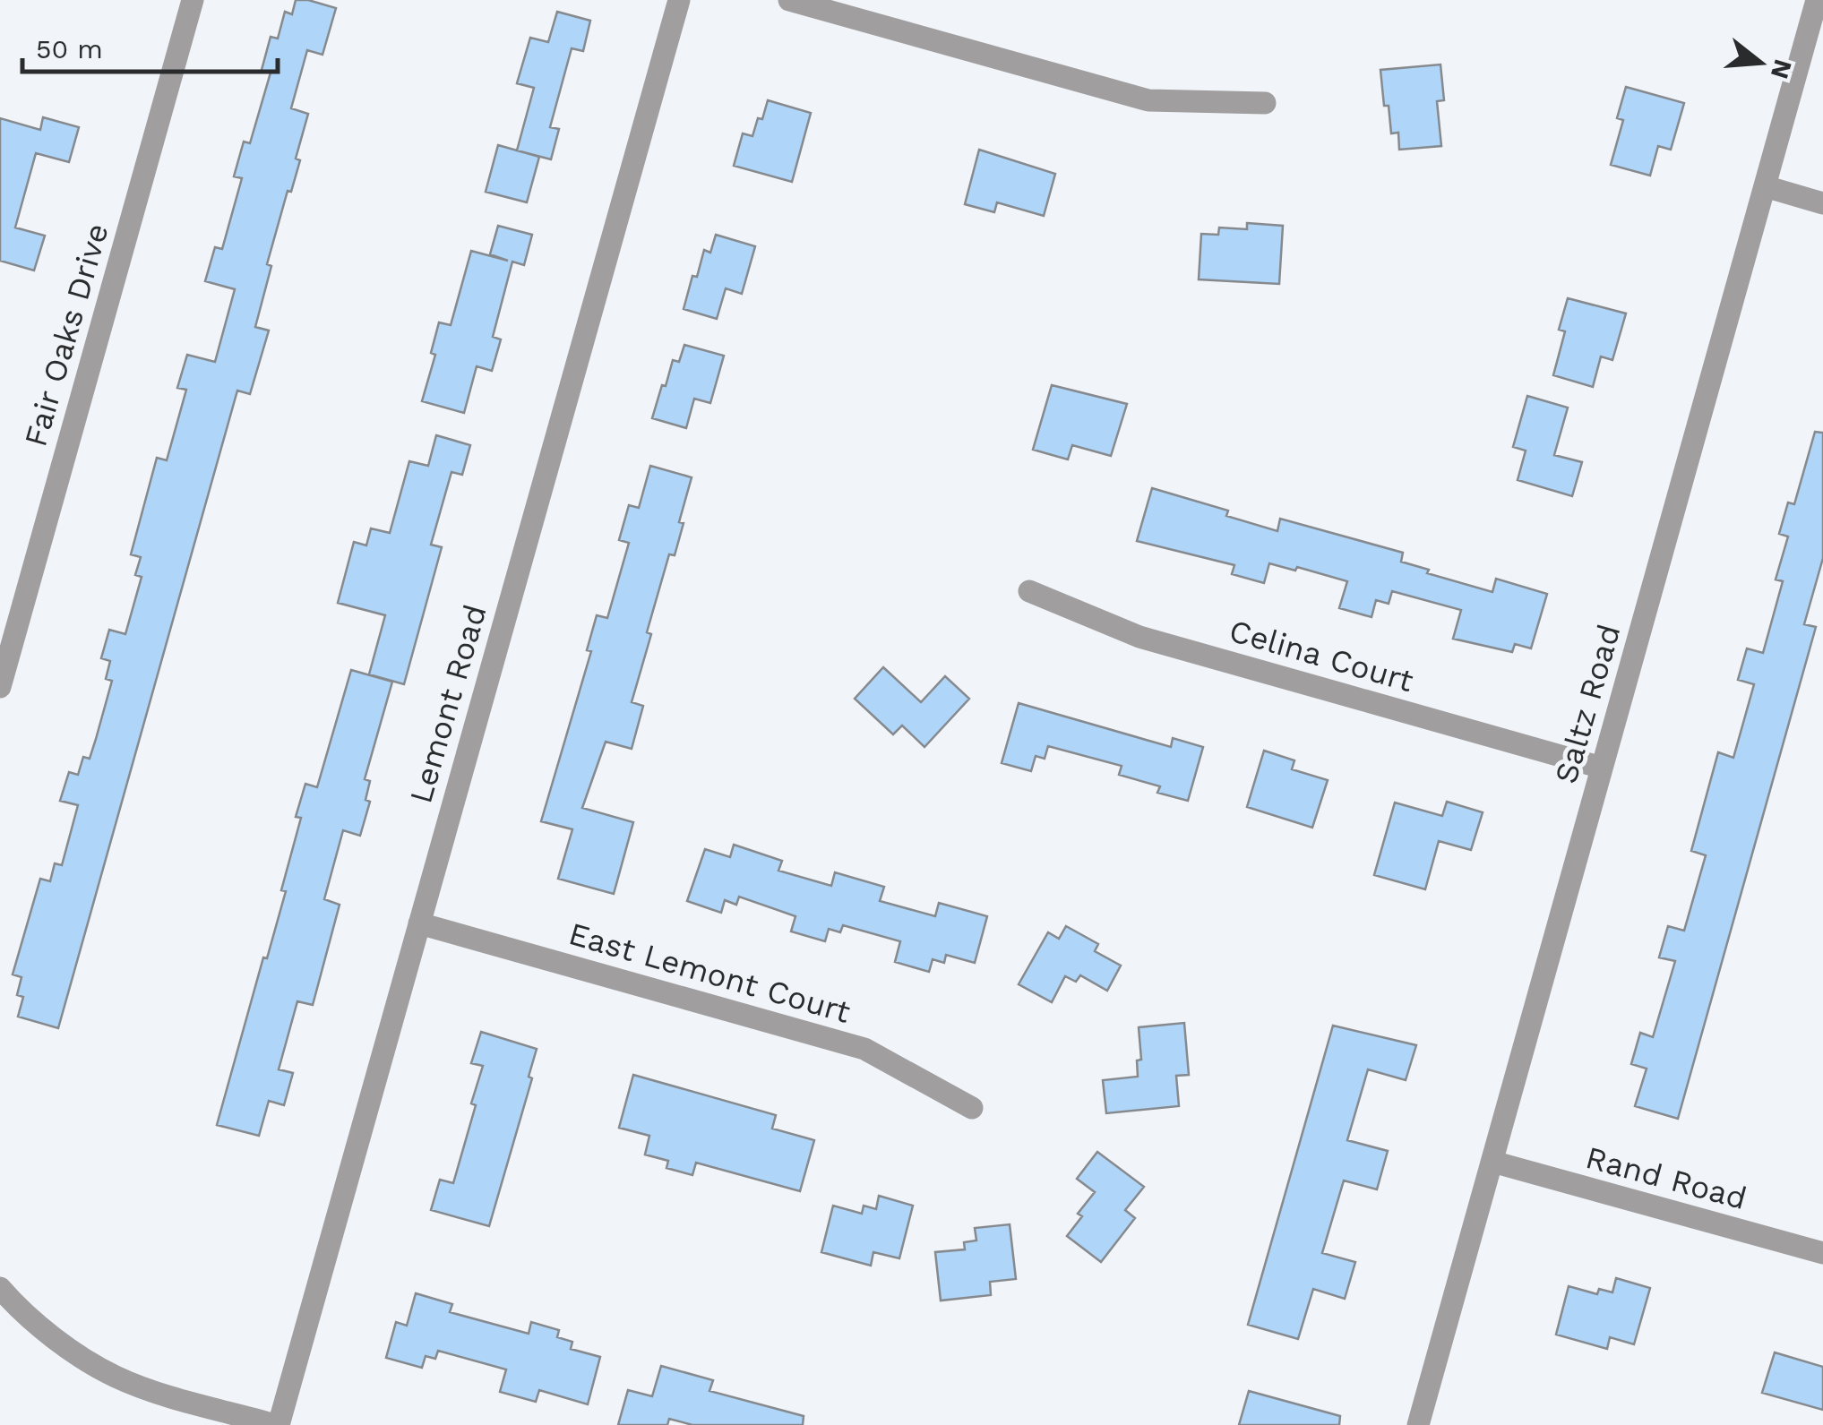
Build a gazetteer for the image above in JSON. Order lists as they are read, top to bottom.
{
  "streets": {
    "street": [
      "Fair Oaks Drive",
      "Celina Court",
      "Lemont Road",
      "Saltz Road",
      "East Lemont Court",
      "Rand Road"
    ]
  },
  "crossings": [
    ["Celina Court", "Saltz Road"],
    ["Lemont Road", "East Lemont Court"],
    ["Saltz Road", "Rand Road"]
  ],
  "scale_bar": "50 m",
  "north": "right"
}
